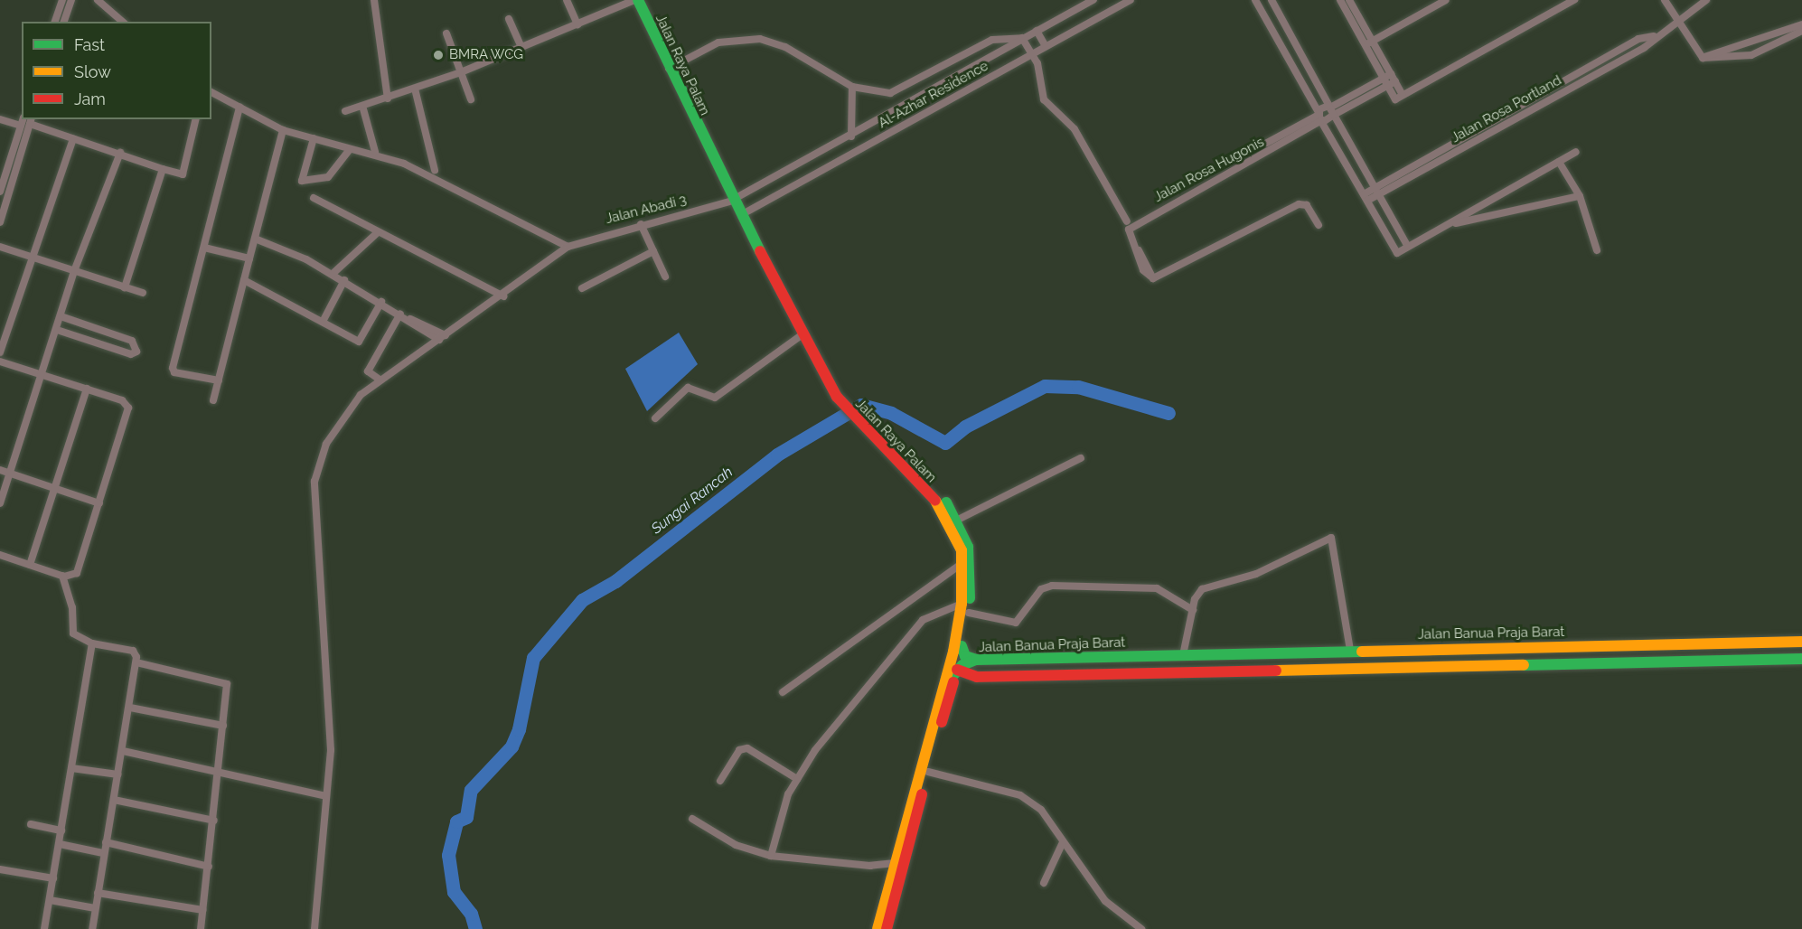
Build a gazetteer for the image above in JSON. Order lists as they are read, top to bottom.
{
  "streets": {
    "main road": ["Jalan Raya Palam", "Jalan Banua Praja Barat"],
    "street": [
      "Al-Azhar Residence",
      "Jalan Rosa Portland",
      "Jalan Rosa Hugonis",
      "Jalan Abadi 3"
    ]
  },
  "crossings": [
    ["Jalan Raya Palam", "Al-Azhar Residence"],
    ["Jalan Raya Palam", "Jalan Abadi 3"],
    ["Jalan Raya Palam", "Jalan Banua Praja Barat"],
    ["Al-Azhar Residence", "Jalan Abadi 3"]
  ],
  "water": ["Sungai Rancah"],
  "places": ["BMRA WCG"],
  "legend": ["Fast", "Slow", "Jam"]
}
